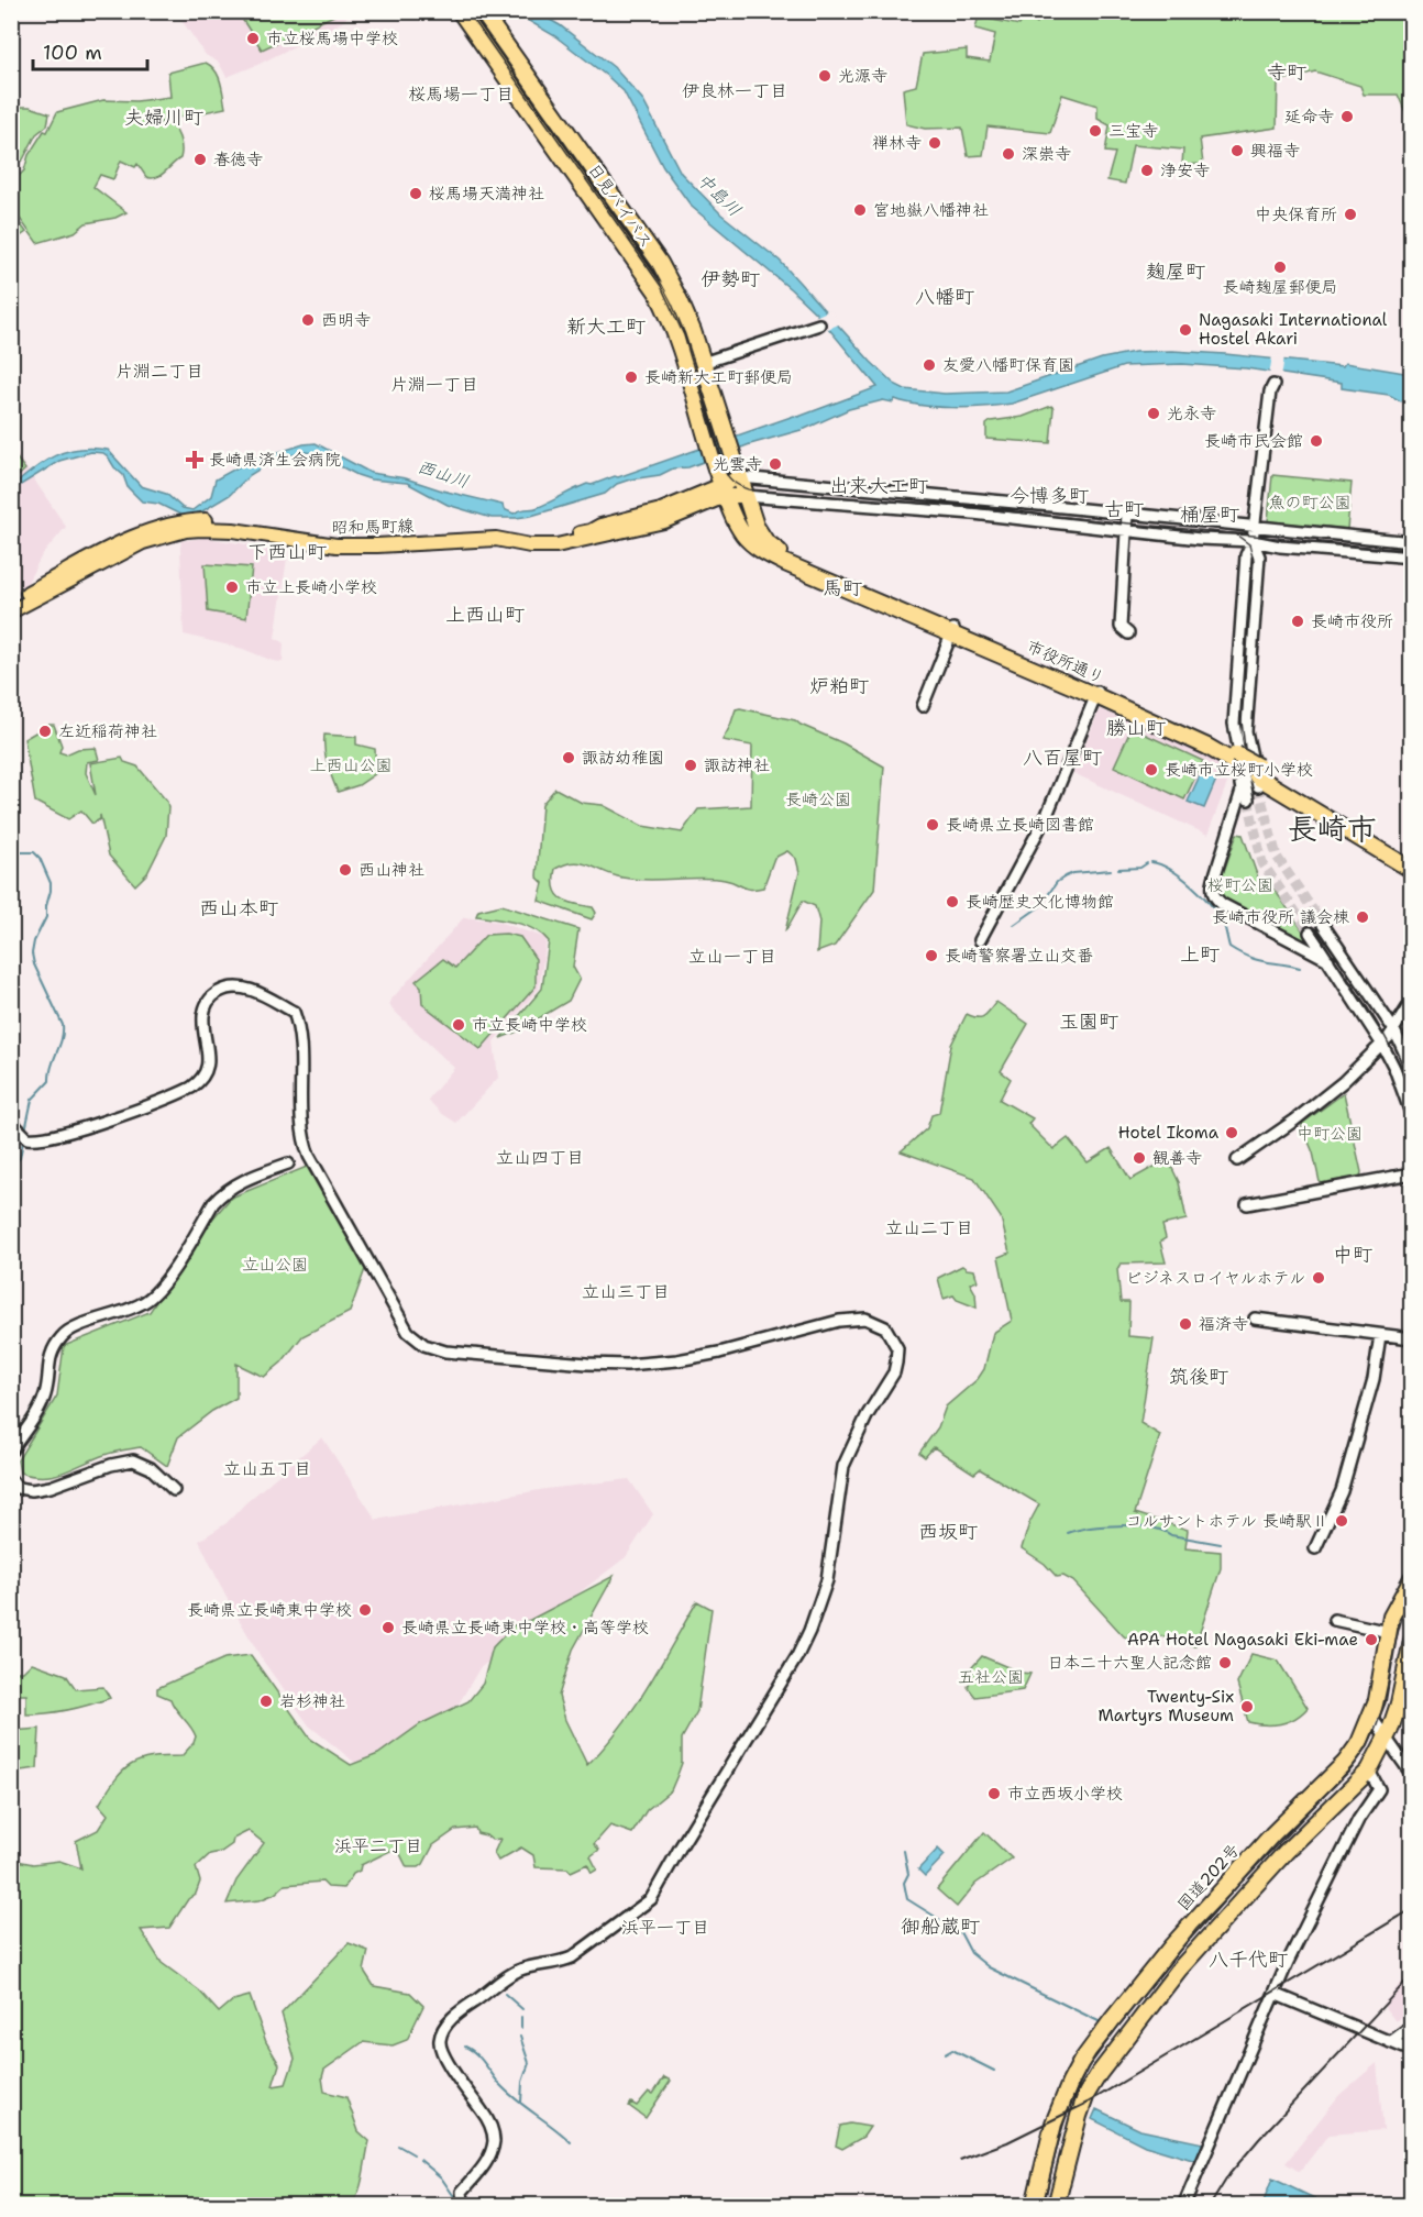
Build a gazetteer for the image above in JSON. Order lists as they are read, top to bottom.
{
  "streets": {
    "highway": ["日見バイパス", "市役所通り", "国道202号"],
    "main road": ["昭和馬町線"]
  },
  "crossings": [
    ["日見バイパス", "昭和馬町線"],
    ["日見バイパス", "市役所通り"],
    ["昭和馬町線", "市役所通り"]
  ],
  "districts": [
    "寺町",
    "伊良林一丁目",
    "桜馬場一丁目",
    "夫婦川町",
    "麹屋町",
    "伊勢町",
    "八幡町",
    "新大工町",
    "片淵二丁目",
    "片淵一丁目",
    "出来大工町",
    "今博多町",
    "古町",
    "桶屋町",
    "下西山町",
    "馬町",
    "上西山町",
    "炉粕町",
    "勝山町",
    "八百屋町",
    "長崎市",
    "西山本町",
    "上町",
    "立山一丁目",
    "玉園町",
    "立山四丁目",
    "立山二丁目",
    "中町",
    "立山三丁目",
    "筑後町",
    "立山五丁目",
    "西坂町",
    "浜平二丁目",
    "浜平一丁目",
    "御船蔵町",
    "八千代町"
  ],
  "water": ["中島川", "西山川"],
  "parks": [
    "魚の町公園",
    "上西山公園",
    "長崎公園",
    "桜町公園",
    "中町公園",
    "立山公園",
    "五社公園"
  ],
  "places": {
    "other": [
      "市立桜馬場中学校",
      "光源寺",
      "延命寺",
      "三宝寺",
      "禅林寺",
      "興福寺",
      "深崇寺",
      "春徳寺",
      "浄安寺",
      "桜馬場天満神社",
      "宮地嶽八幡神社",
      "中央保育所",
      "長崎麹屋郵便局",
      "西明寺",
      "Nagasaki International Hostel Akari",
      "友愛八幡町保育園",
      "長崎新大工町郵便局",
      "光永寺",
      "長崎市民会館",
      "光雲寺",
      "市立上長崎小学校",
      "長崎市役所",
      "左近稲荷神社",
      "諏訪幼稚園",
      "諏訪神社",
      "長崎市立桜町小学校",
      "長崎県立長崎図書館",
      "西山神社",
      "長崎歴史文化博物館",
      "長崎市役所 議会棟",
      "長崎警察署立山交番",
      "市立長崎中学校",
      "Hotel Ikoma",
      "観善寺",
      "ビジネスロイヤルホテル",
      "福済寺",
      "コルサントホテル 長崎駅Ⅱ",
      "長崎県立長崎東中学校",
      "長崎県立長崎東中学校・高等学校",
      "APA Hotel Nagasaki Eki-mae",
      "日本二十六聖人記念館",
      "岩杉神社",
      "Twenty-Six Martyrs Museum",
      "市立西坂小学校"
    ],
    "health": ["長崎県済生会病院"]
  },
  "scale_bar": "100 m"
}
